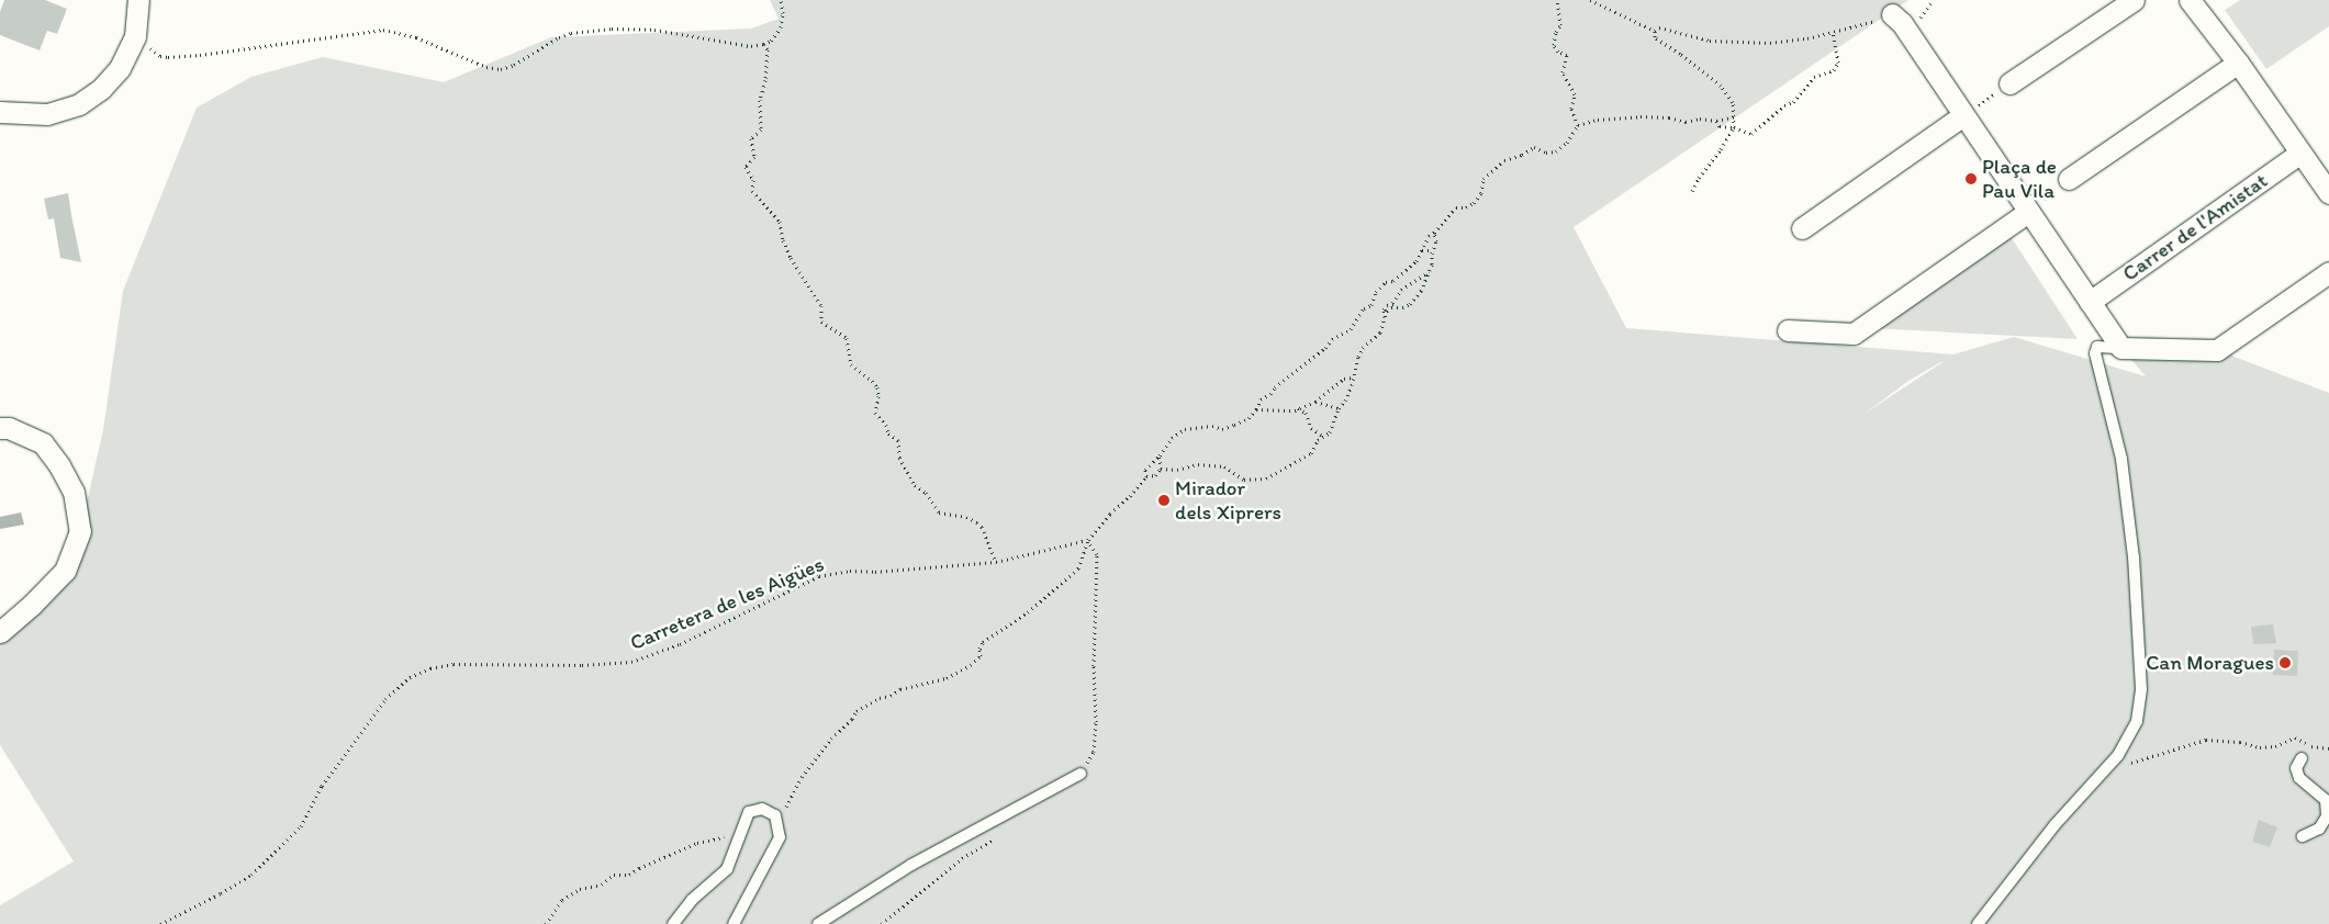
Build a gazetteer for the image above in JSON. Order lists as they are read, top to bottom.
{
  "streets": {
    "street": ["Carrer de l'Amistat"],
    "path": ["Carretera de les Aigües"]
  },
  "places": ["Plaça de Pau Vila", "Mirador dels Xiprers", "Can Moragues"]
}
